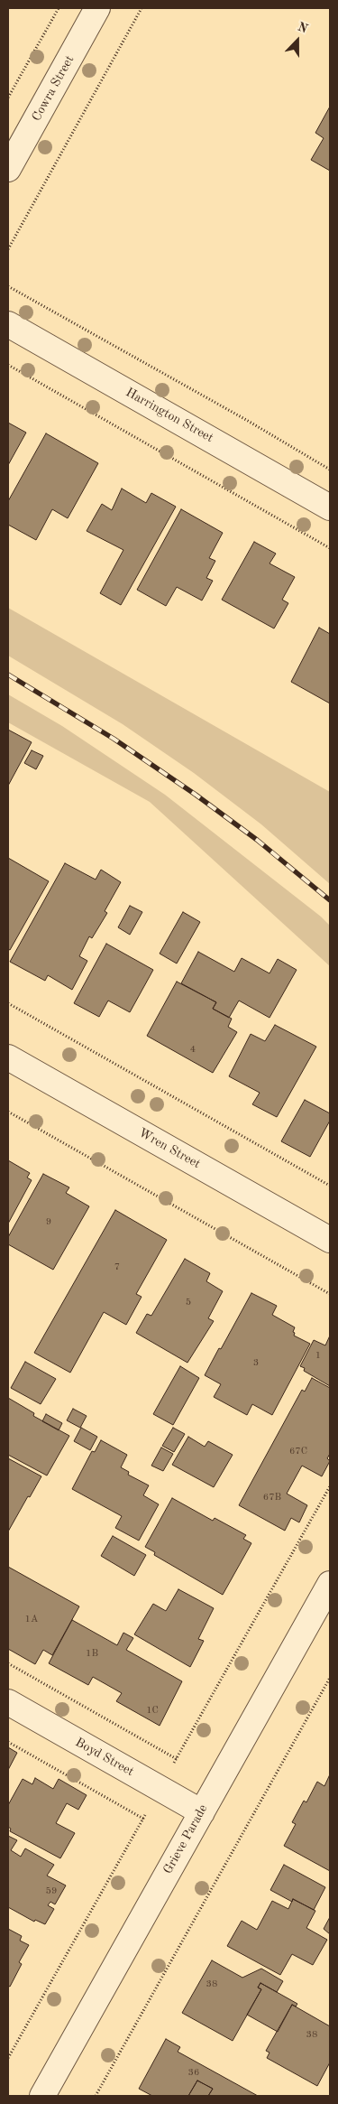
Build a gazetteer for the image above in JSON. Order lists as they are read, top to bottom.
{
  "streets": {
    "street": [
      "Cowra Street",
      "Harrington Street",
      "Wren Street",
      "Boyd Street",
      "Grieve Parade"
    ]
  },
  "crossings": [
    ["Boyd Street", "Grieve Parade"]
  ],
  "house_numbers": [
    "4",
    "9",
    "7",
    "5",
    "1",
    "3",
    "67C",
    "67B",
    "1A",
    "1B",
    "1C",
    "59",
    "38",
    "38",
    "36"
  ],
  "north": "top"
}
